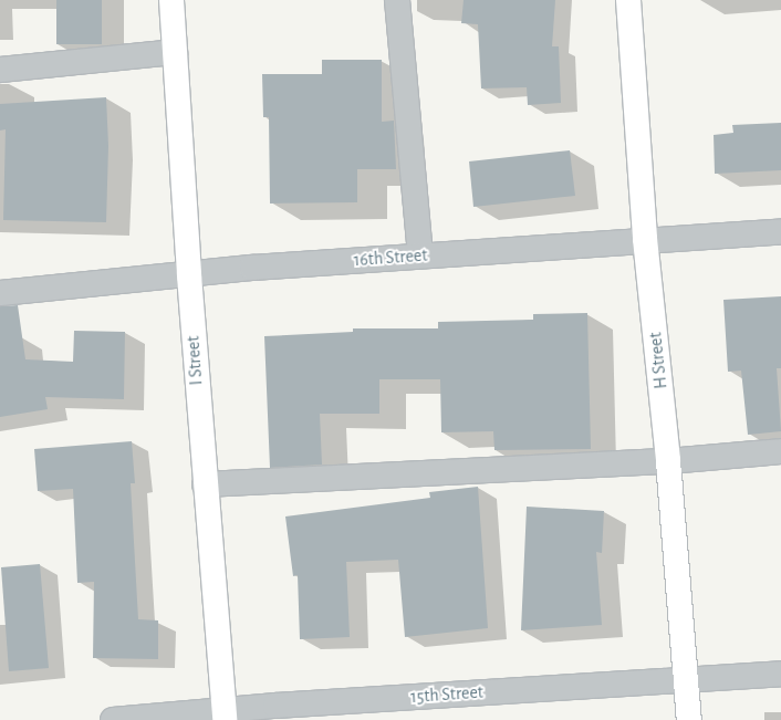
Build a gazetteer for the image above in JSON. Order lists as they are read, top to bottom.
{
  "streets": {
    "main road": ["I Street", "H Street"],
    "street": ["16th Street", "15th Street"]
  },
  "crossings": [
    ["16th Street", "I Street"],
    ["16th Street", "H Street"],
    ["I Street", "15th Street"],
    ["H Street", "15th Street"]
  ]
}
